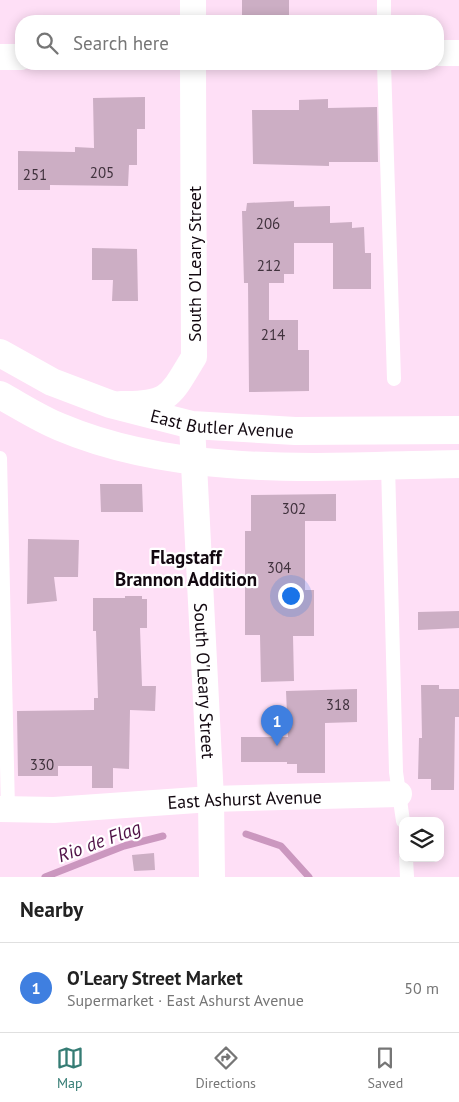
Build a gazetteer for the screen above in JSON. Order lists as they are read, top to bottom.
{
  "streets": {
    "main road": ["East Butler Avenue"],
    "street": ["South O'Leary Street", "East Ashurst Avenue"]
  },
  "crossings": [
    ["South O'Leary Street", "East Butler Avenue"],
    ["South O'Leary Street", "East Ashurst Avenue"]
  ],
  "districts": ["Flagstaff Brannon Addition"],
  "water": ["Rio de Flag"],
  "house_numbers": [
    "205",
    "251",
    "206",
    "212",
    "214",
    "302",
    "304",
    "318",
    "330"
  ],
  "page": {
    "search": "Search here",
    "pins": "1",
    "heading": "Nearby",
    "list": [
      {
        "mark": "1",
        "name": "O'Leary Street Market",
        "note": "Supermarket · East Ashurst Avenue",
        "value": "50 m"
      }
    ],
    "nav": ["Map", "Directions", "Saved"]
  }
}
